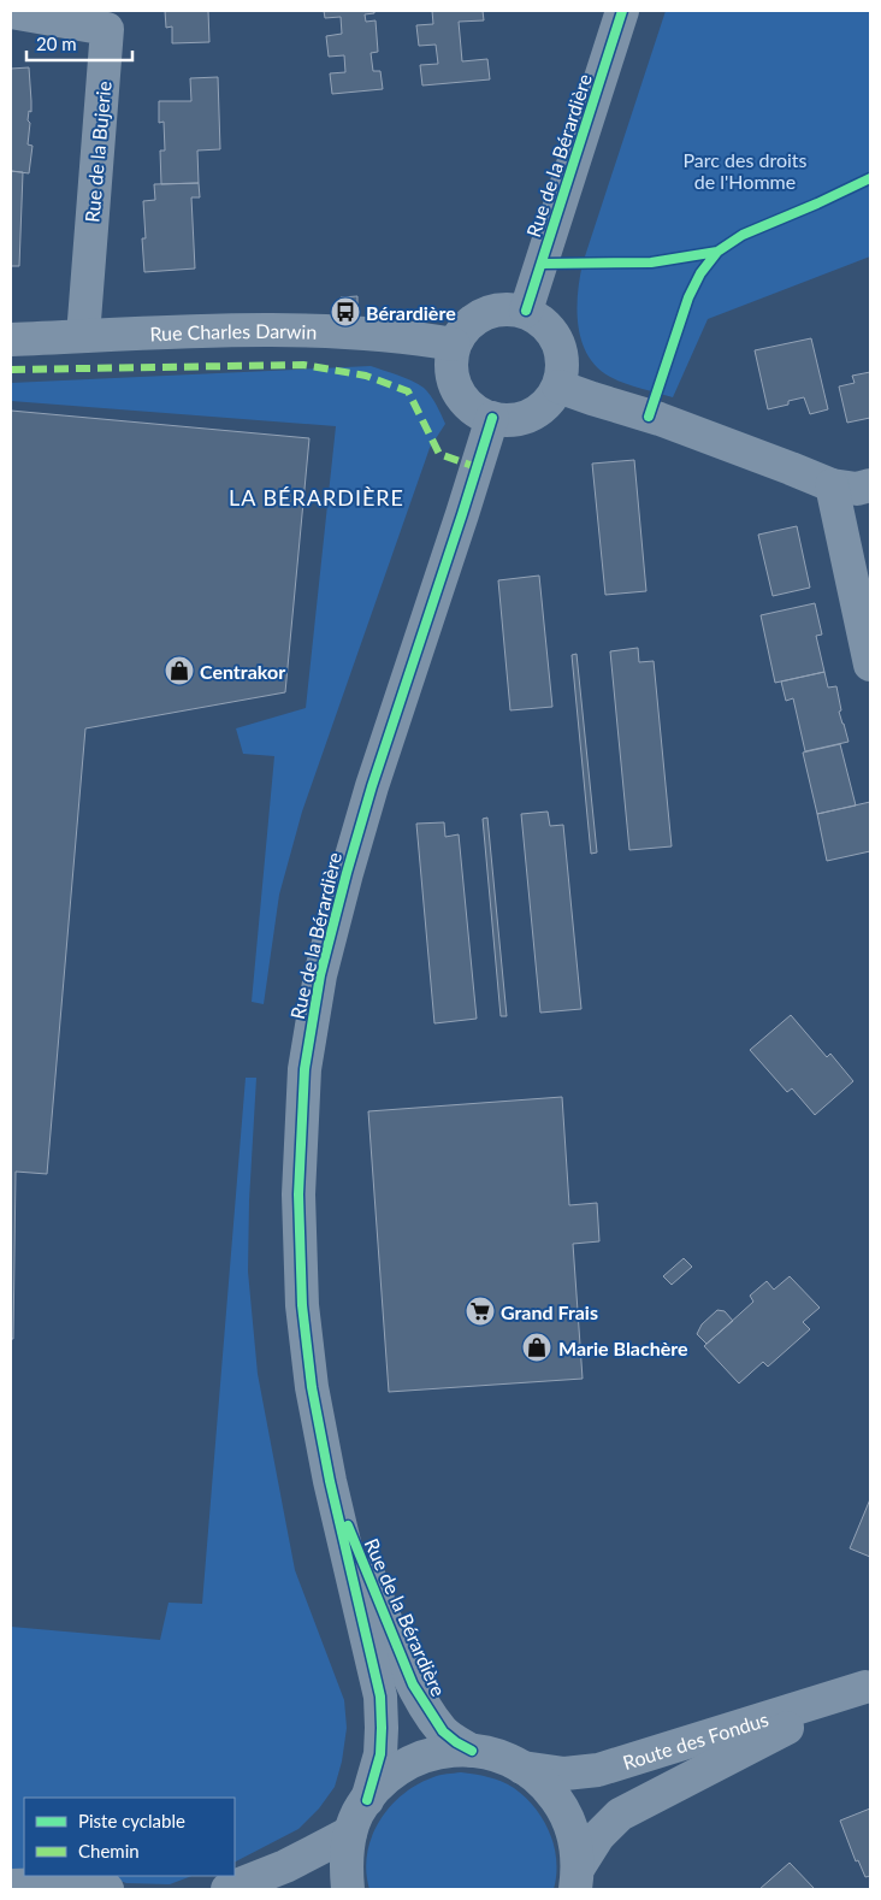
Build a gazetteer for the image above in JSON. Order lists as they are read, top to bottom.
{
  "streets": {
    "street": [
      "Rue de la Bujerie",
      "Rue de la Bérardière",
      "Rue Charles Darwin",
      "Route des Fondus"
    ]
  },
  "crossings": [
    ["Rue de la Bujerie", "Rue Charles Darwin"],
    ["Rue de la Bérardière", "Rue Charles Darwin"]
  ],
  "districts": ["LA BÉRARDIÈRE"],
  "parks": ["Parc des droits de l'Homme"],
  "places": {
    "bus stop": ["Bérardière"],
    "shop": ["Centrakor", "Marie Blachère"],
    "supermarket": ["Grand Frais"]
  },
  "legend": ["Piste cyclable", "Chemin"],
  "scale_bar": "20 m"
}
